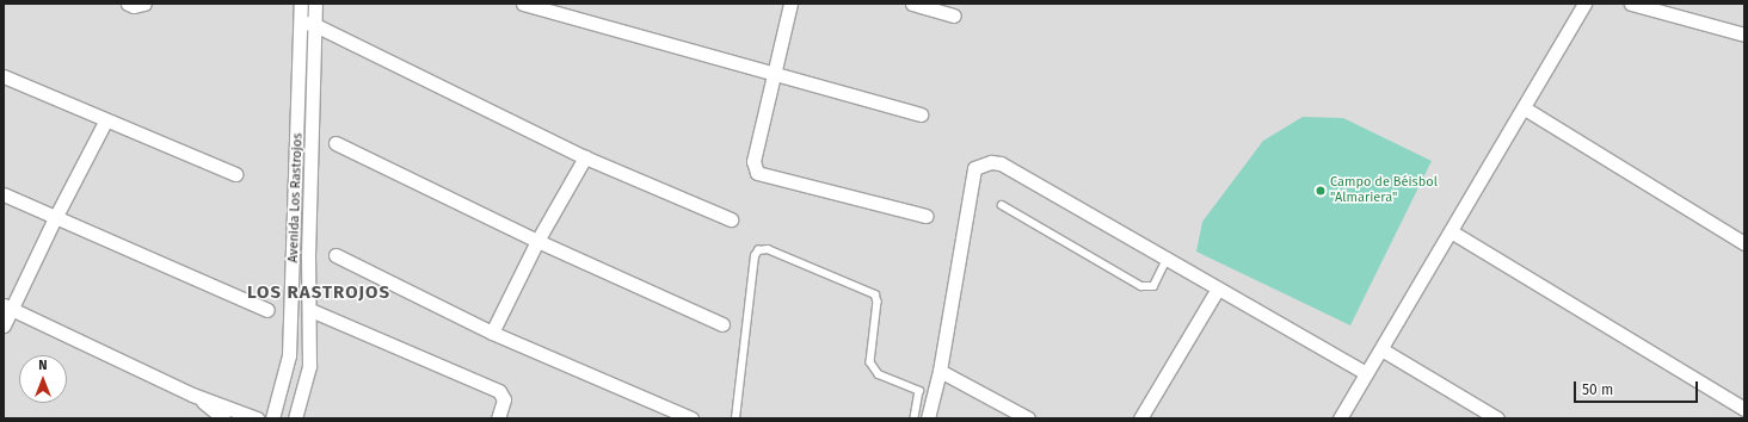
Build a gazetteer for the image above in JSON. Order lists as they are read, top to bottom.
{
  "streets": {
    "street": ["Avenida Los Rastrojos"]
  },
  "districts": ["LOS RASTROJOS"],
  "places": ["Campo de Béisbol \"Almariera\""],
  "scale_bar": "50 m",
  "north": "top"
}
